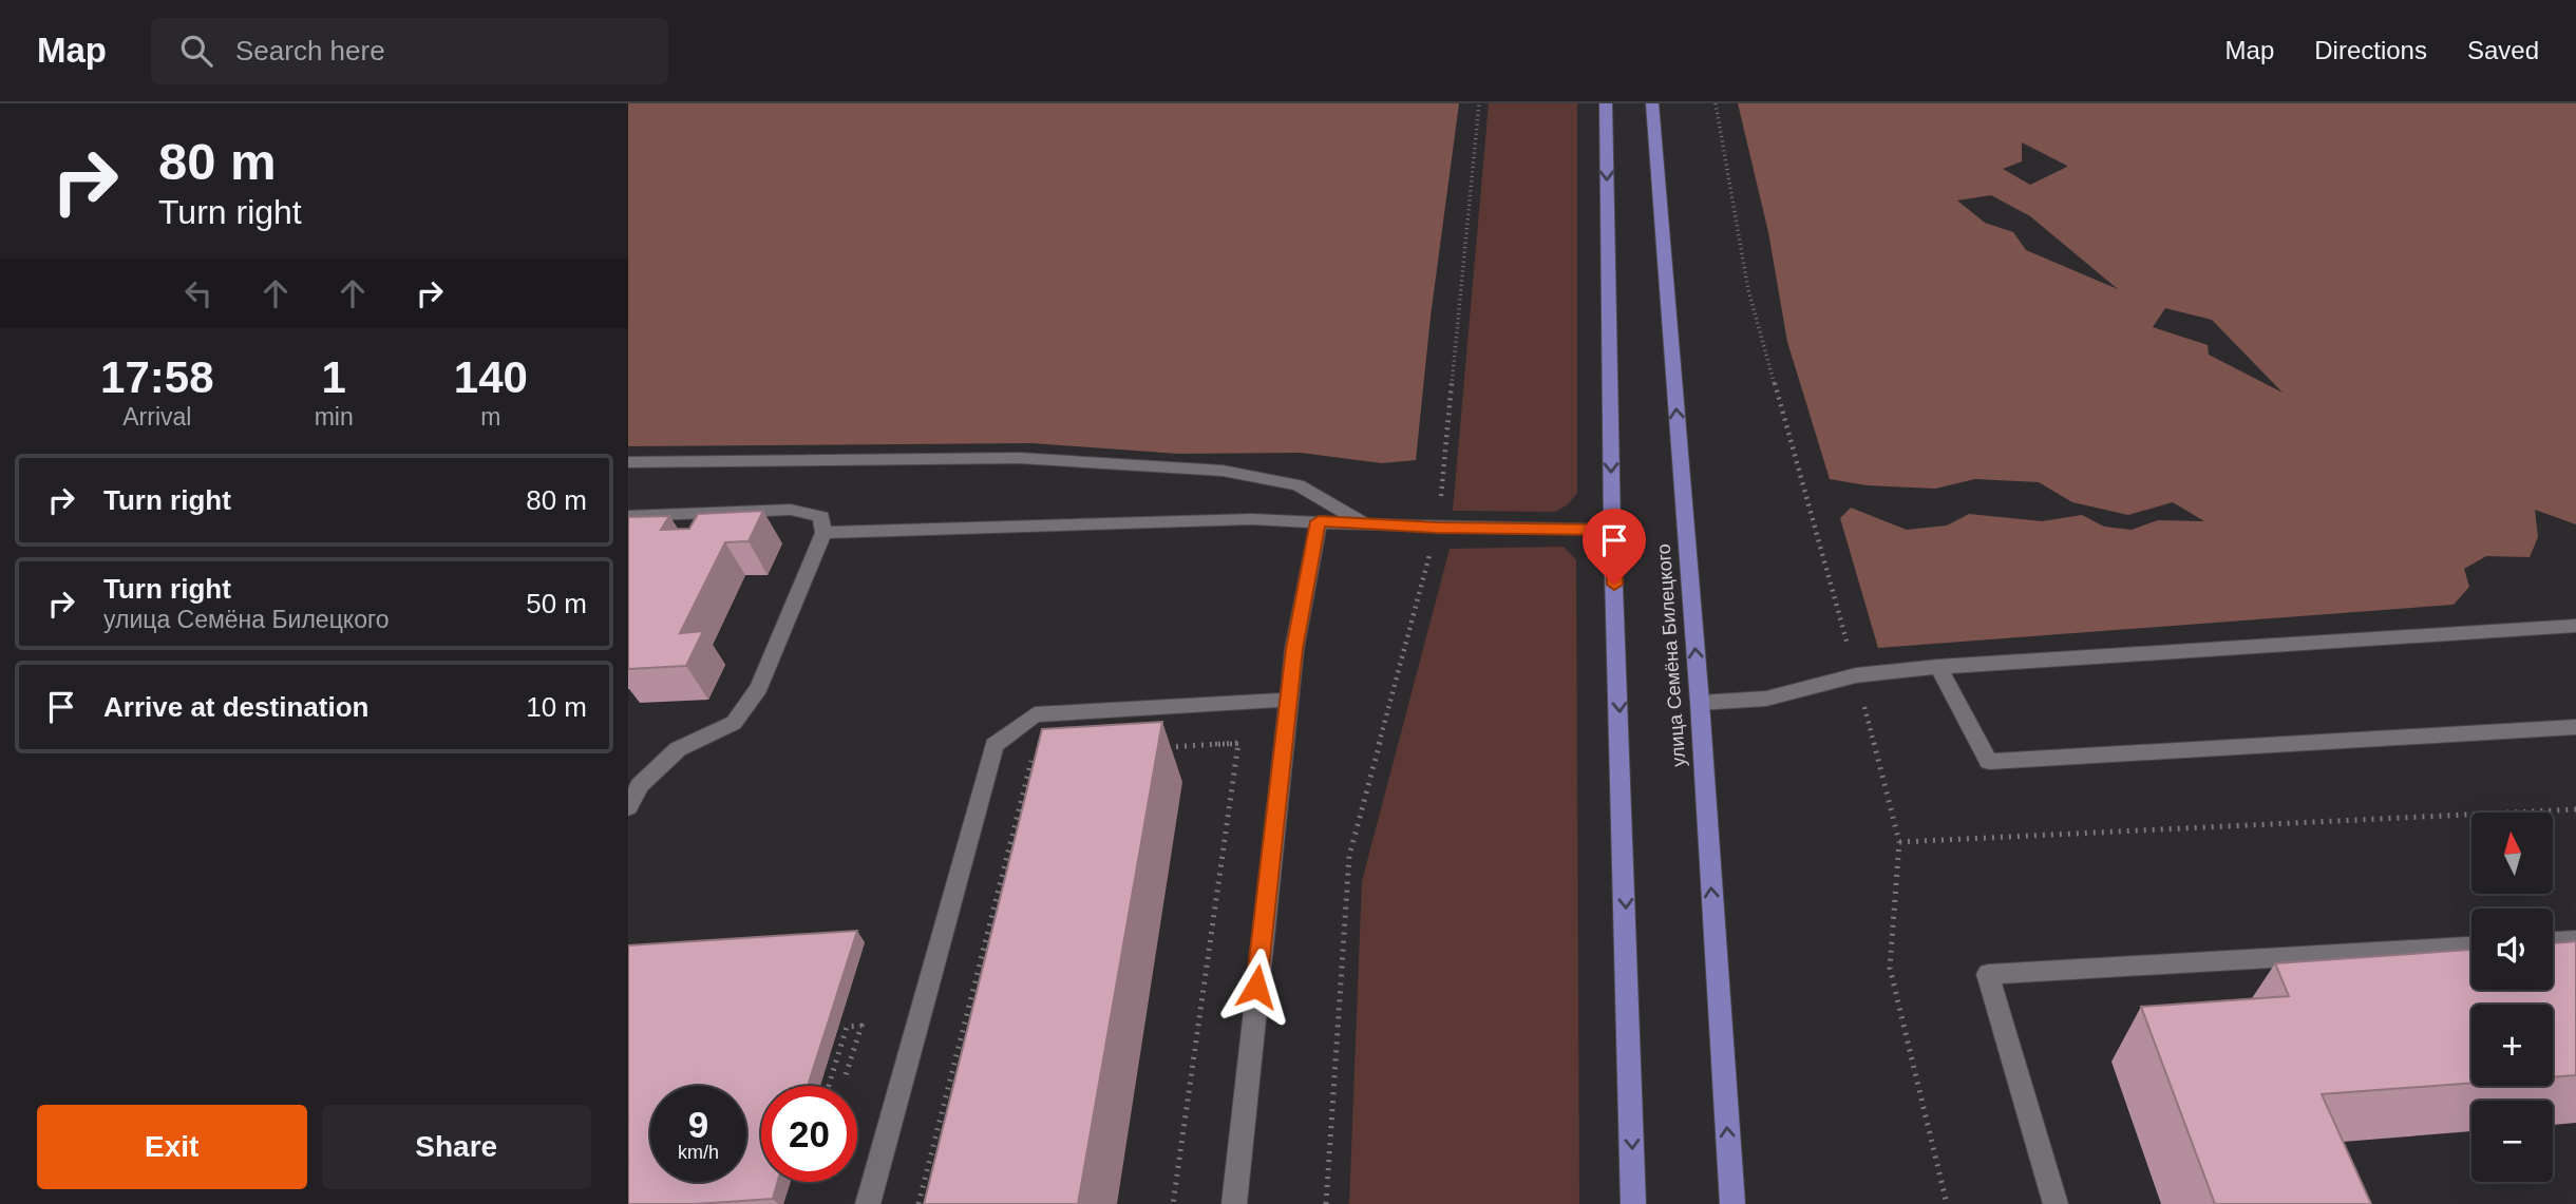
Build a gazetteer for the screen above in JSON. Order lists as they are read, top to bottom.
{
  "streets": {
    "main road": ["улица Семёна Билецкого"]
  },
  "north": "top",
  "page": {
    "header": "Map",
    "search": "Search here",
    "nav": ["Map", "Directions", "Saved"],
    "turn": ["80 m", "Turn right"],
    "eta": [
      "17:58",
      "Arrival",
      "1",
      "min",
      "140",
      "m"
    ],
    "list": [
      {
        "name": "Turn right",
        "value": "80 m"
      },
      {
        "name": "Turn right",
        "note": "улица Семёна Билецкого",
        "value": "50 m"
      },
      {
        "name": "Arrive at destination",
        "value": "10 m"
      }
    ],
    "map_buttons": ["+", "−"],
    "speed": "9 km/h",
    "limit": "20",
    "buttons": ["Exit", "Share"]
  }
}
